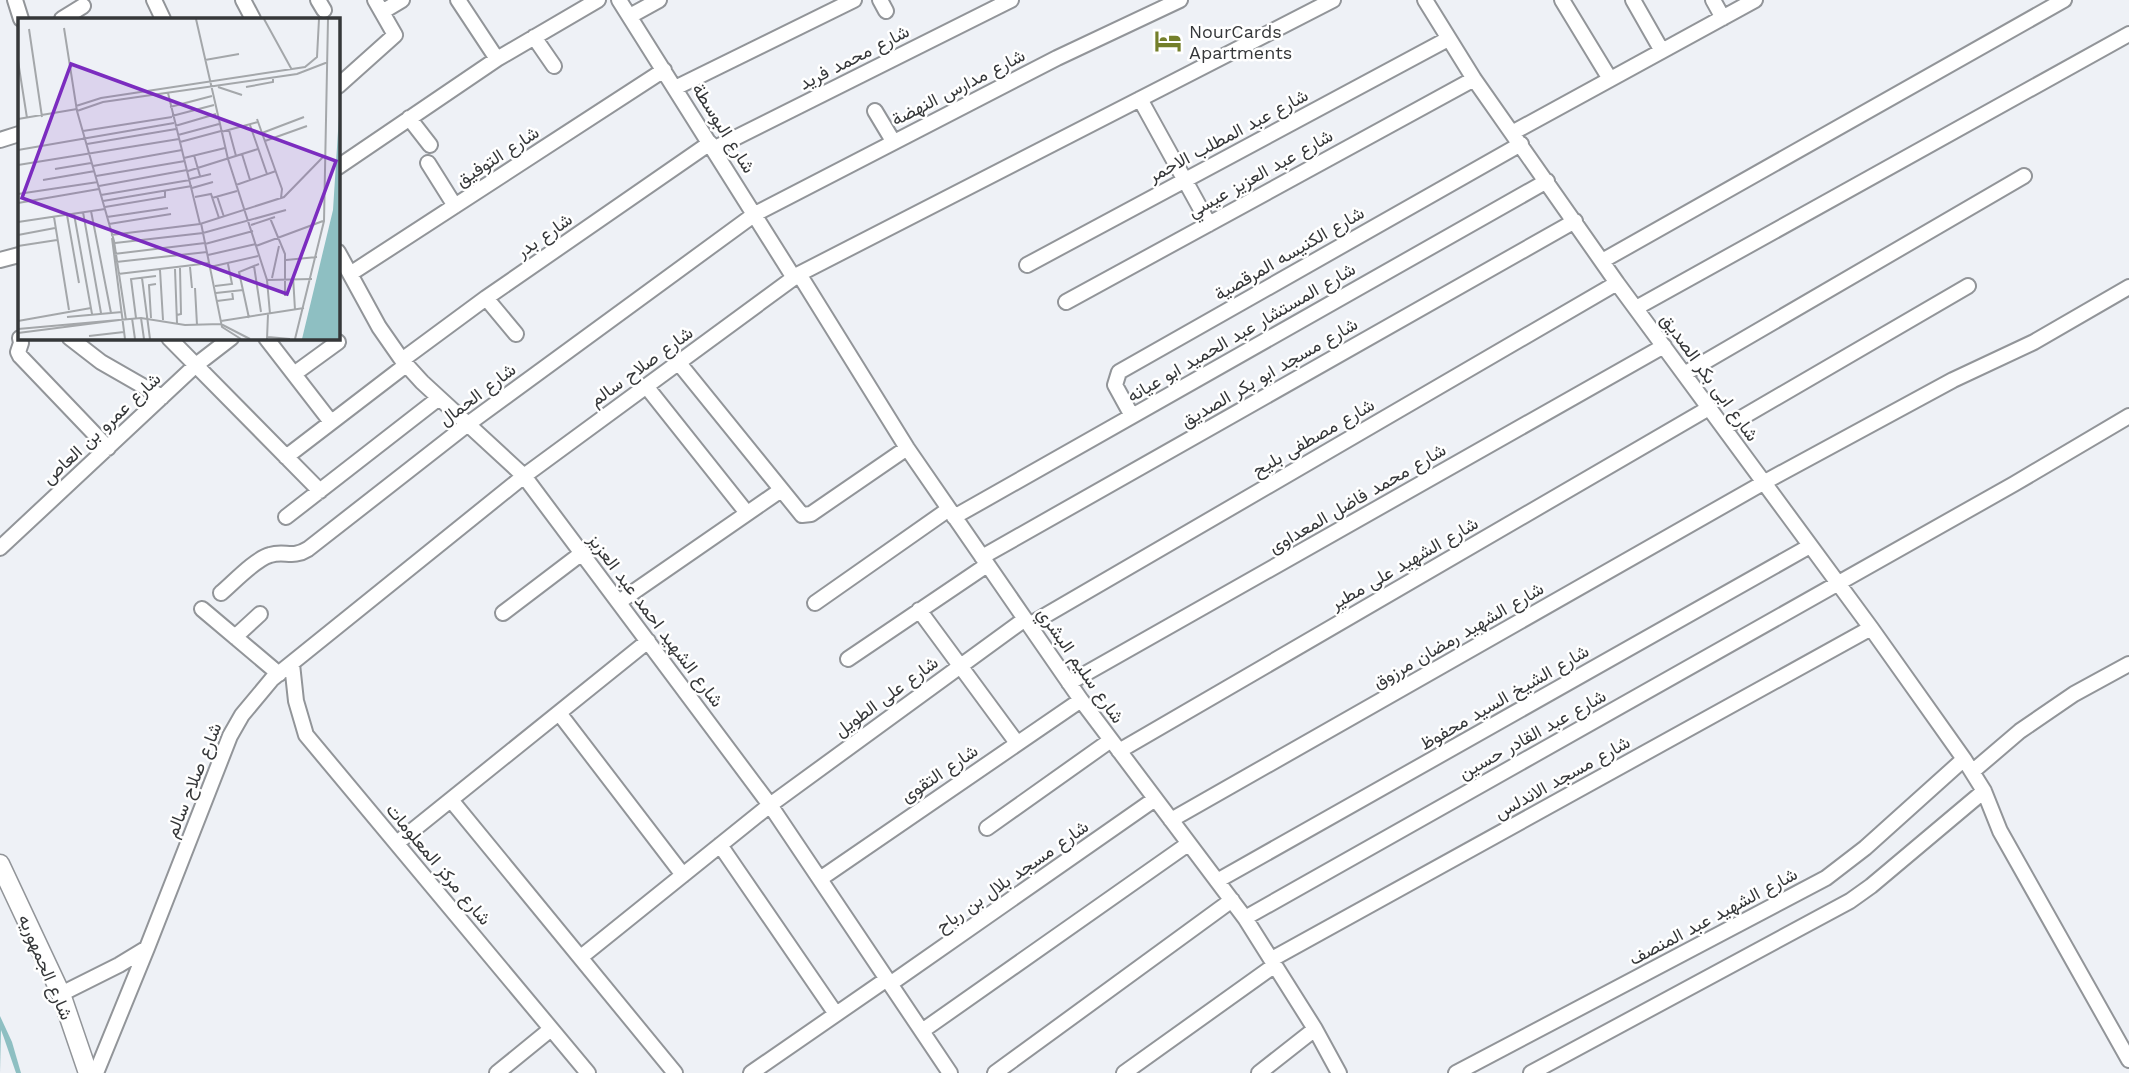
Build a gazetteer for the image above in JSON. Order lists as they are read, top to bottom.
{
  "streets": {
    "street": [
      "شارع محمد فريد",
      "شارع مدارس النهضة",
      "شارع البوسطة",
      "شارع عبد المطلب الاحمر",
      "شارع التوفيق",
      "شارع عبد العزيز عيسي",
      "شارع بدر",
      "شارع الكنيسه المرقصية",
      "شارع المستشار عبد الحميد ابو عيانه",
      "شارع صلاح سالم",
      "شارع مسجد ابو بكر الصديق",
      "شارع ابى بكر الصديق",
      "شارع الحمال",
      "شارع عمرو بن العاص",
      "شارع مصطفى بليح",
      "شارع محمد فاضل المعداوى",
      "شارع الشهيد على مطير",
      "شارع الشهيد احمد عبد العزيز",
      "شارع الشهيد رمضان مرزوق",
      "شارع سليم البشري",
      "شارع على الطويل",
      "شارع الشيخ السيد محفوظ",
      "شارع عبد القادر حسين",
      "شارع التقوى",
      "شارع مسجد الاندلس",
      "شارع مركز المعلومات",
      "شارع مسجد بلال بن رباح",
      "شارع الشهيد عبد المنصف",
      "شارع الجمهوريه"
    ]
  },
  "crossings": [
    ["شارع محمد فريد", "شارع البوسطة"],
    ["شارع محمد فريد", "شارع بدر"],
    ["شارع مدارس النهضة", "شارع البوسطة"],
    ["شارع مدارس النهضة", "شارع الحمال"],
    ["شارع البوسطة", "شارع التوفيق"],
    ["شارع البوسطة", "شارع بدر"],
    ["شارع البوسطة", "شارع صلاح سالم"],
    ["شارع البوسطة", "شارع الحمال"],
    ["شارع البوسطة", "شارع سليم البشري"],
    ["شارع عبد المطلب الاحمر", "شارع ابى بكر الصديق"],
    ["شارع التوفيق", "شارع الشهيد احمد عبد العزيز"],
    ["شارع عبد العزيز عيسي", "شارع ابى بكر الصديق"],
    ["شارع بدر", "شارع الشهيد احمد عبد العزيز"],
    ["شارع الكنيسه المرقصية", "شارع المستشار عبد الحميد ابو عيانه"],
    ["شارع الكنيسه المرقصية", "شارع ابى بكر الصديق"],
    ["شارع المستشار عبد الحميد ابو عيانه", "شارع ابى بكر الصديق"],
    ["شارع المستشار عبد الحميد ابو عيانه", "شارع سليم البشري"],
    ["شارع صلاح سالم", "شارع الشهيد احمد عبد العزيز"],
    ["شارع صلاح سالم", "شارع سليم البشري"],
    ["شارع صلاح سالم", "شارع مركز المعلومات"],
    ["شارع مسجد ابو بكر الصديق", "شارع ابى بكر الصديق"],
    ["شارع مسجد ابو بكر الصديق", "شارع سليم البشري"],
    ["شارع ابى بكر الصديق", "شارع مصطفى بليح"],
    ["شارع ابى بكر الصديق", "شارع محمد فاضل المعداوى"],
    ["شارع ابى بكر الصديق", "شارع الشهيد على مطير"],
    ["شارع ابى بكر الصديق", "شارع الشهيد رمضان مرزوق"],
    ["شارع ابى بكر الصديق", "شارع الشيخ السيد محفوظ"],
    ["شارع ابى بكر الصديق", "شارع عبد القادر حسين"],
    ["شارع ابى بكر الصديق", "شارع مسجد الاندلس"],
    ["شارع ابى بكر الصديق", "شارع الشهيد عبد المنصف"],
    ["شارع الحمال", "شارع الشهيد احمد عبد العزيز"],
    ["شارع مصطفى بليح", "شارع سليم البشري"],
    ["شارع مصطفى بليح", "شارع على الطويل"],
    ["شارع محمد فاضل المعداوى", "شارع سليم البشري"],
    ["شارع الشهيد على مطير", "شارع سليم البشري"],
    ["شارع الشهيد احمد عبد العزيز", "شارع على الطويل"],
    ["شارع الشهيد احمد عبد العزيز", "شارع التقوى"],
    ["شارع الشهيد احمد عبد العزيز", "شارع مسجد بلال بن رباح"],
    ["شارع الشهيد رمضان مرزوق", "شارع سليم البشري"],
    ["شارع سليم البشري", "شارع على الطويل"],
    ["شارع سليم البشري", "شارع الشيخ السيد محفوظ"],
    ["شارع سليم البشري", "شارع عبد القادر حسين"],
    ["شارع سليم البشري", "شارع التقوى"],
    ["شارع سليم البشري", "شارع مسجد الاندلس"],
    ["شارع سليم البشري", "شارع مسجد بلال بن رباح"]
  ],
  "places": {
    "hotel": ["NourCards Apartments"]
  }
}
